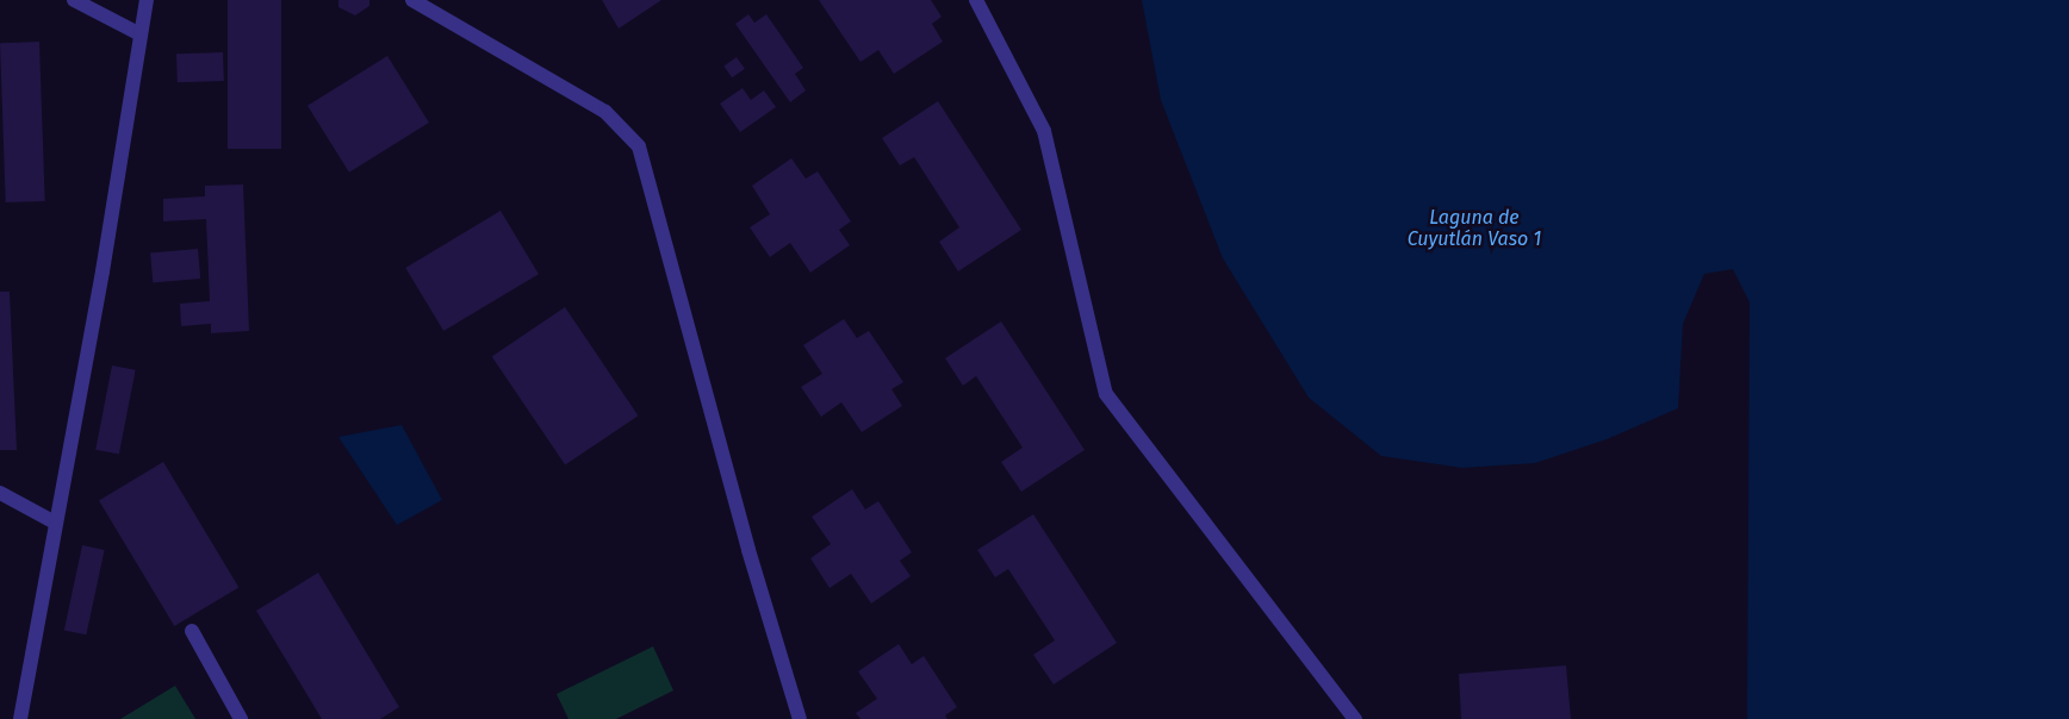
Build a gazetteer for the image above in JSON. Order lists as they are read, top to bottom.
{
  "water": ["Laguna de Cuyutlán Vaso 1"]
}
